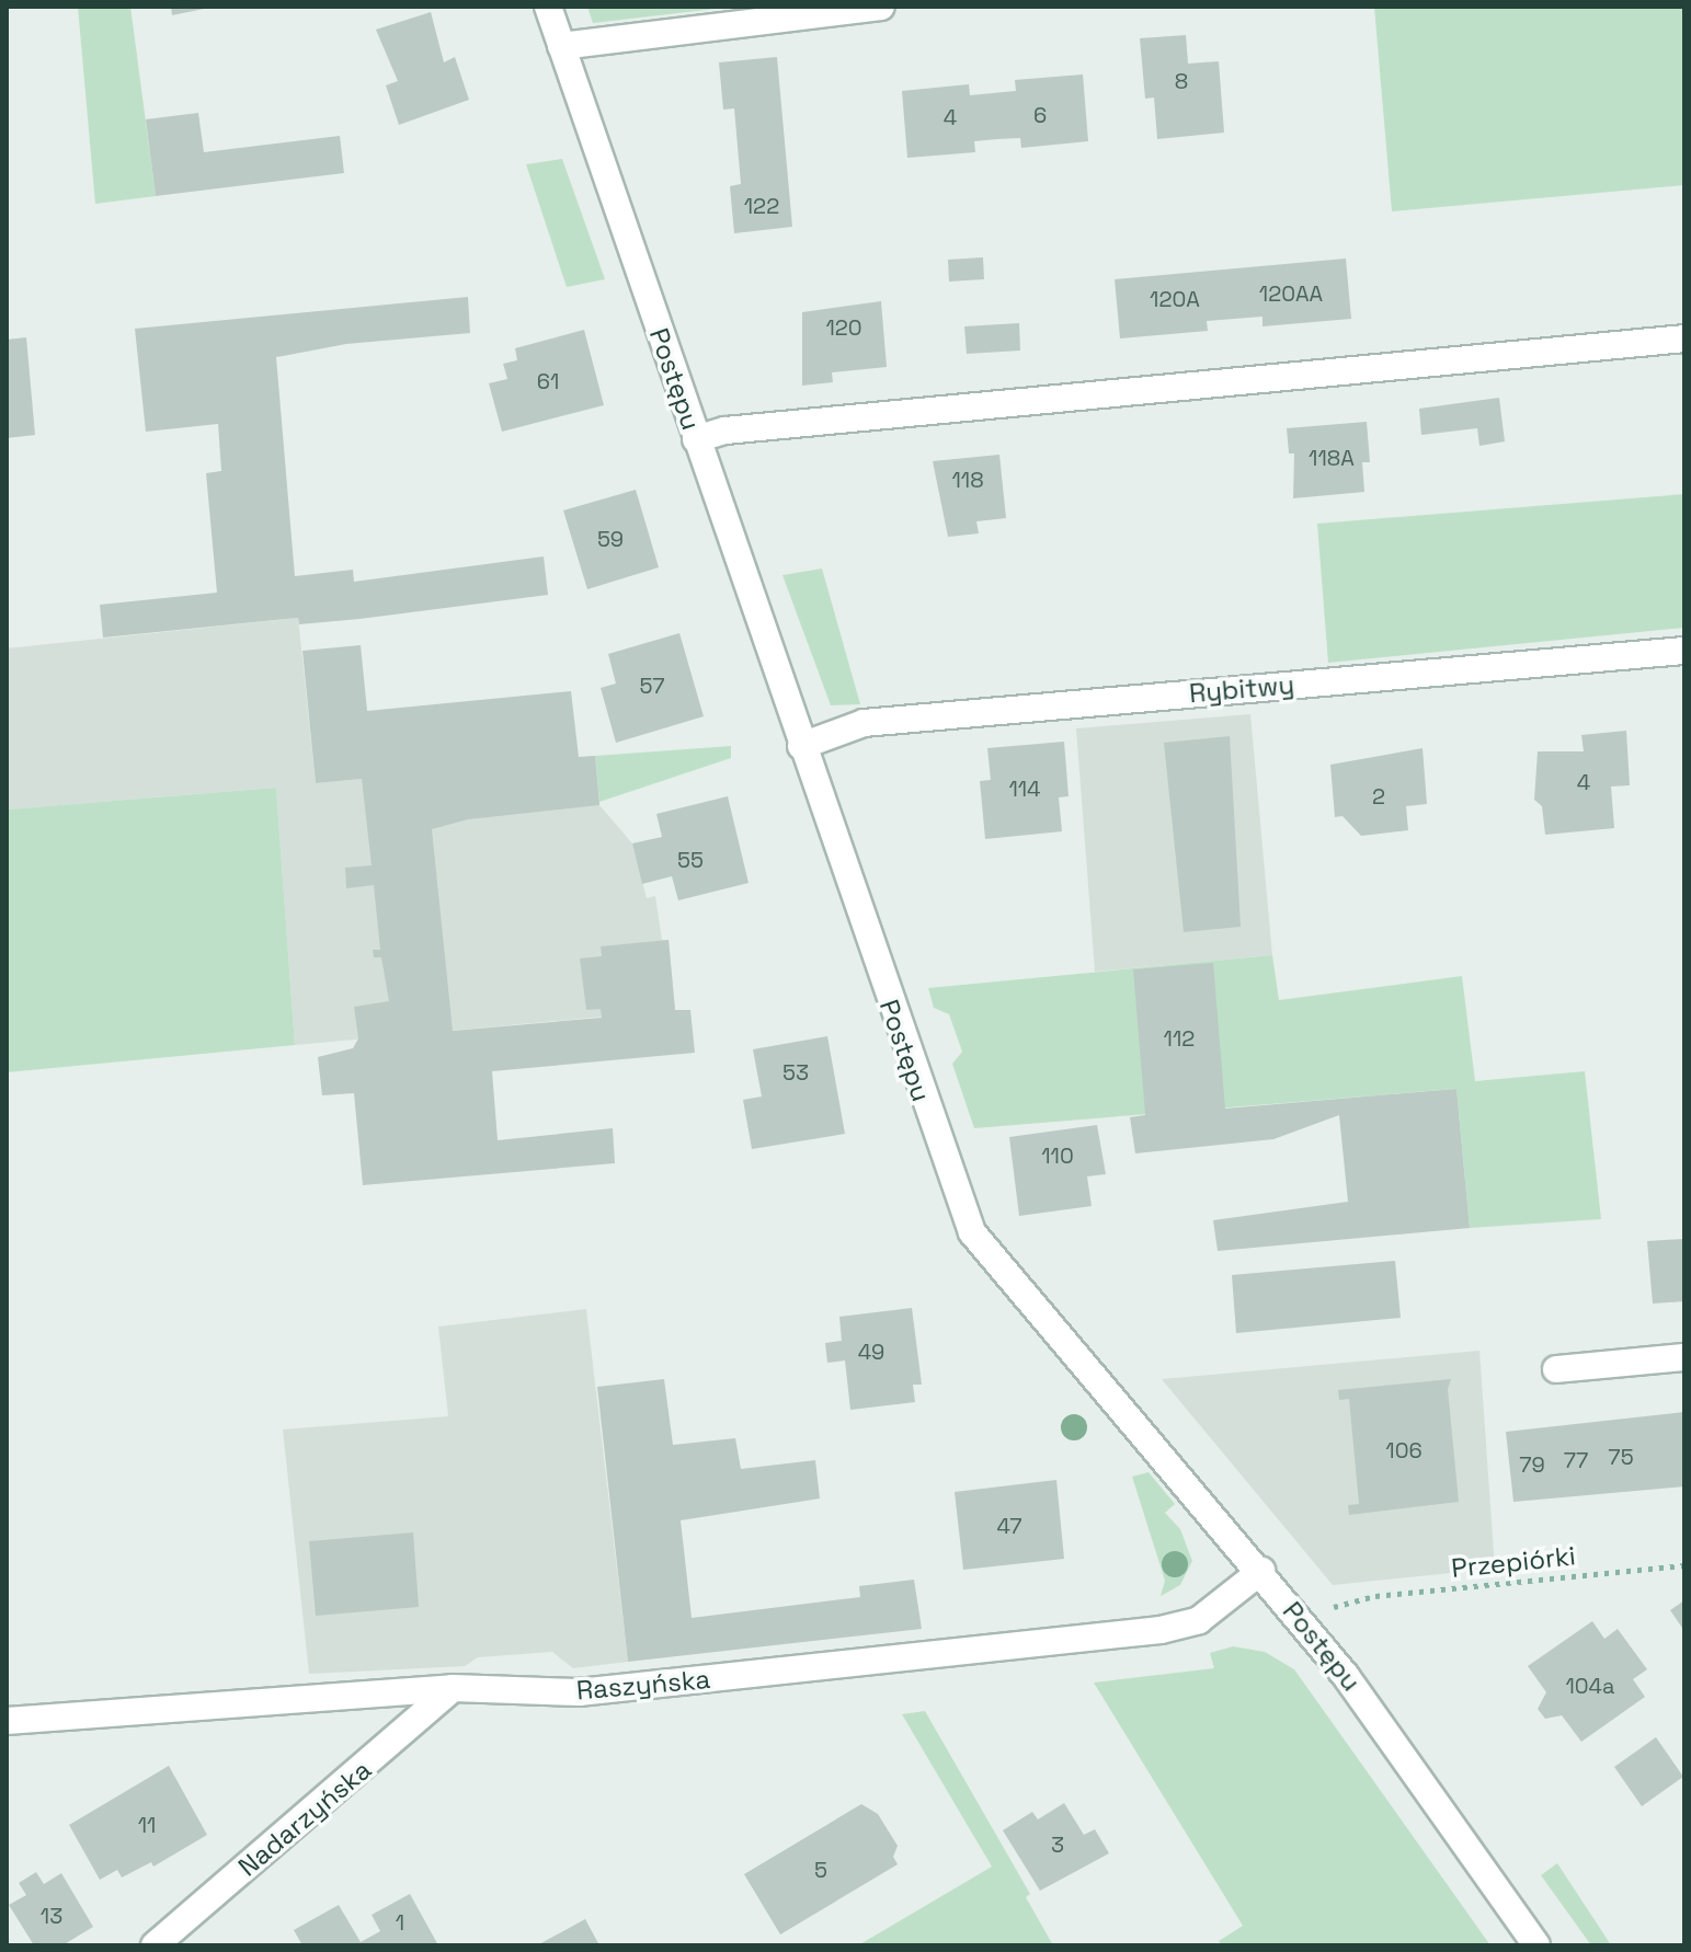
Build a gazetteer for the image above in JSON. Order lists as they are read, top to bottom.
{
  "streets": {
    "street": [
      "Postępu",
      "Rybitwy",
      "Raszyńska",
      "Nadarzyńska"
    ],
    "path": ["Przepiórki"]
  },
  "crossings": [
    ["Postępu", "Rybitwy"],
    ["Postępu", "Raszyńska"],
    ["Raszyńska", "Nadarzyńska"]
  ],
  "house_numbers": [
    "8",
    "6",
    "4",
    "122",
    "120AA",
    "120A",
    "120",
    "61",
    "118A",
    "118",
    "59",
    "57",
    "4",
    "114",
    "2",
    "55",
    "112",
    "53",
    "110",
    "49",
    "106",
    "75",
    "77",
    "79",
    "47",
    "104a",
    "11",
    "3",
    "5",
    "13",
    "1"
  ]
}
